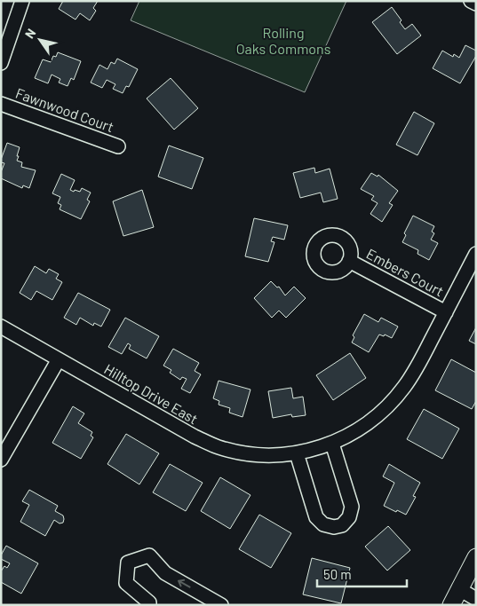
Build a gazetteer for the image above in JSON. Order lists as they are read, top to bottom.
{
  "streets": {
    "street": ["Fawnwood Court", "Embers Court", "Hilltop Drive East"]
  },
  "crossings": [
    ["Embers Court", "Hilltop Drive East"]
  ],
  "parks": ["Rolling Oaks Commons"],
  "scale_bar": "50 m",
  "north": "top left"
}
